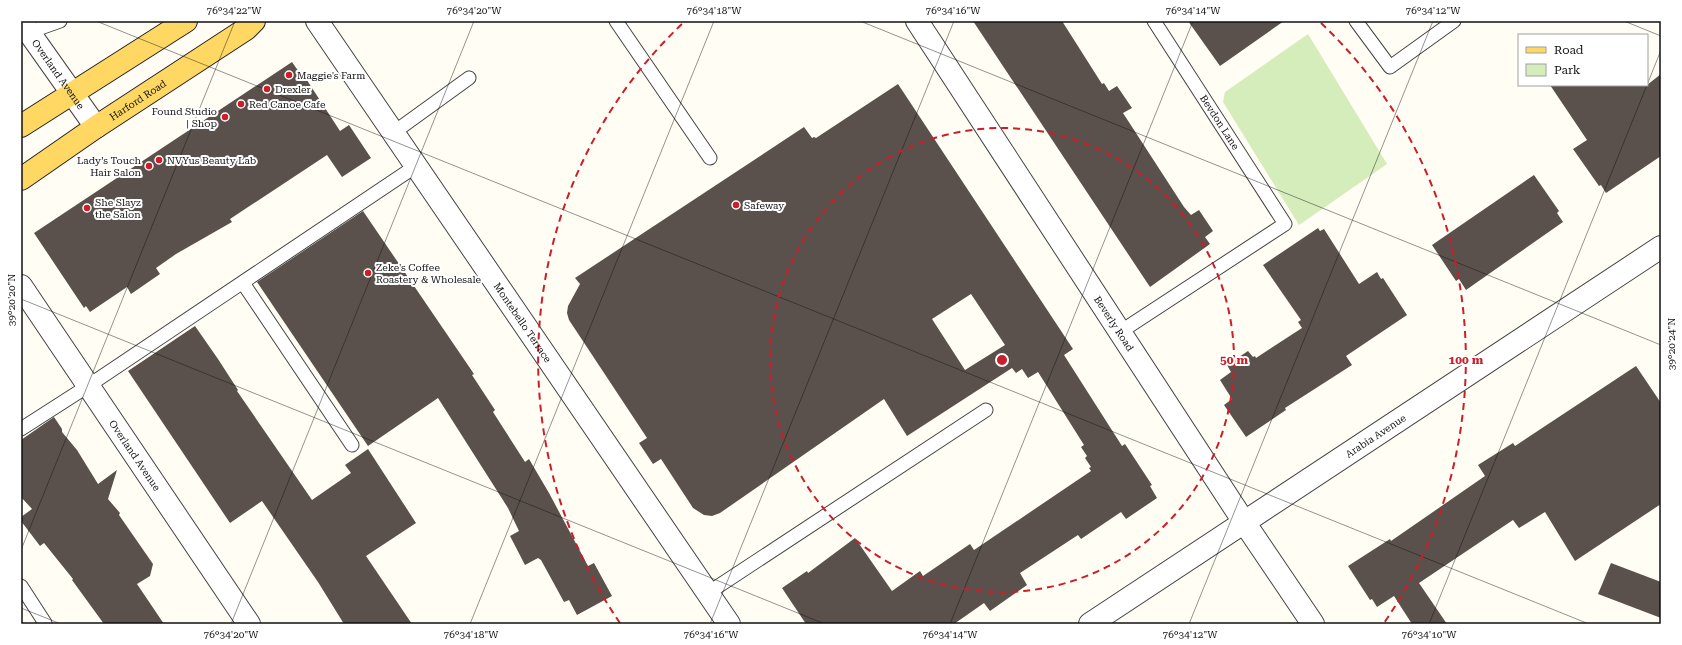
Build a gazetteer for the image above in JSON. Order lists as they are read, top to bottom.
{
  "streets": {
    "main road": ["Harford Road"],
    "street": [
      "Overland Avenue",
      "Montebello Terrace",
      "Beverly Road",
      "Arabia Avenue"
    ],
    "lane": ["Bevdon Lane"]
  },
  "crossings": [
    ["Overland Avenue", "Harford Road"],
    ["Bevdon Lane", "Beverly Road"],
    ["Beverly Road", "Arabia Avenue"]
  ],
  "places": [
    "Maggie's Farm",
    "Drexler",
    "Red Canoe Cafe",
    "Found Studio | Shop",
    "NVYus Beauty Lab",
    "Lady’s Touch Hair Salon",
    "Safeway",
    "She Slayz the Salon",
    "Zeke's Coffee Roastery & Wholesale"
  ],
  "legend": ["Road", "Park"],
  "coordinates": [
    "76°34'22\"W",
    "76°34'20\"W",
    "76°34'18\"W",
    "76°34'16\"W",
    "76°34'14\"W",
    "76°34'12\"W",
    "39°20'20\"N",
    "39°20'24\"N",
    "76°34'10\"W"
  ],
  "rings": ["50 m", "100 m"]
}
